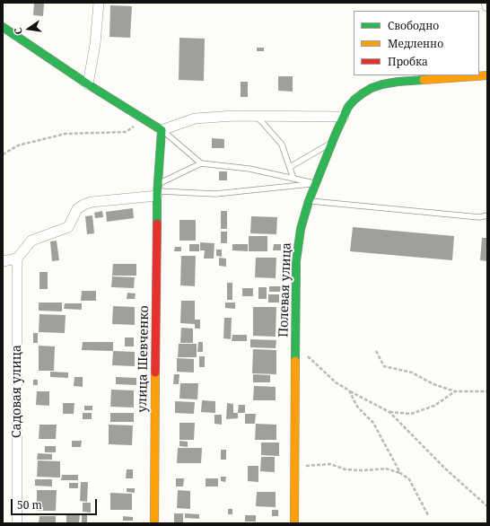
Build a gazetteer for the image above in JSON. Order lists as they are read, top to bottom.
{
  "streets": {
    "street": ["Полевая улица", "улица Шевченко", "Садовая улица"]
  },
  "legend": ["Свободно", "Медленно", "Пробка"],
  "scale_bar": "50 m",
  "north": "left"
}
